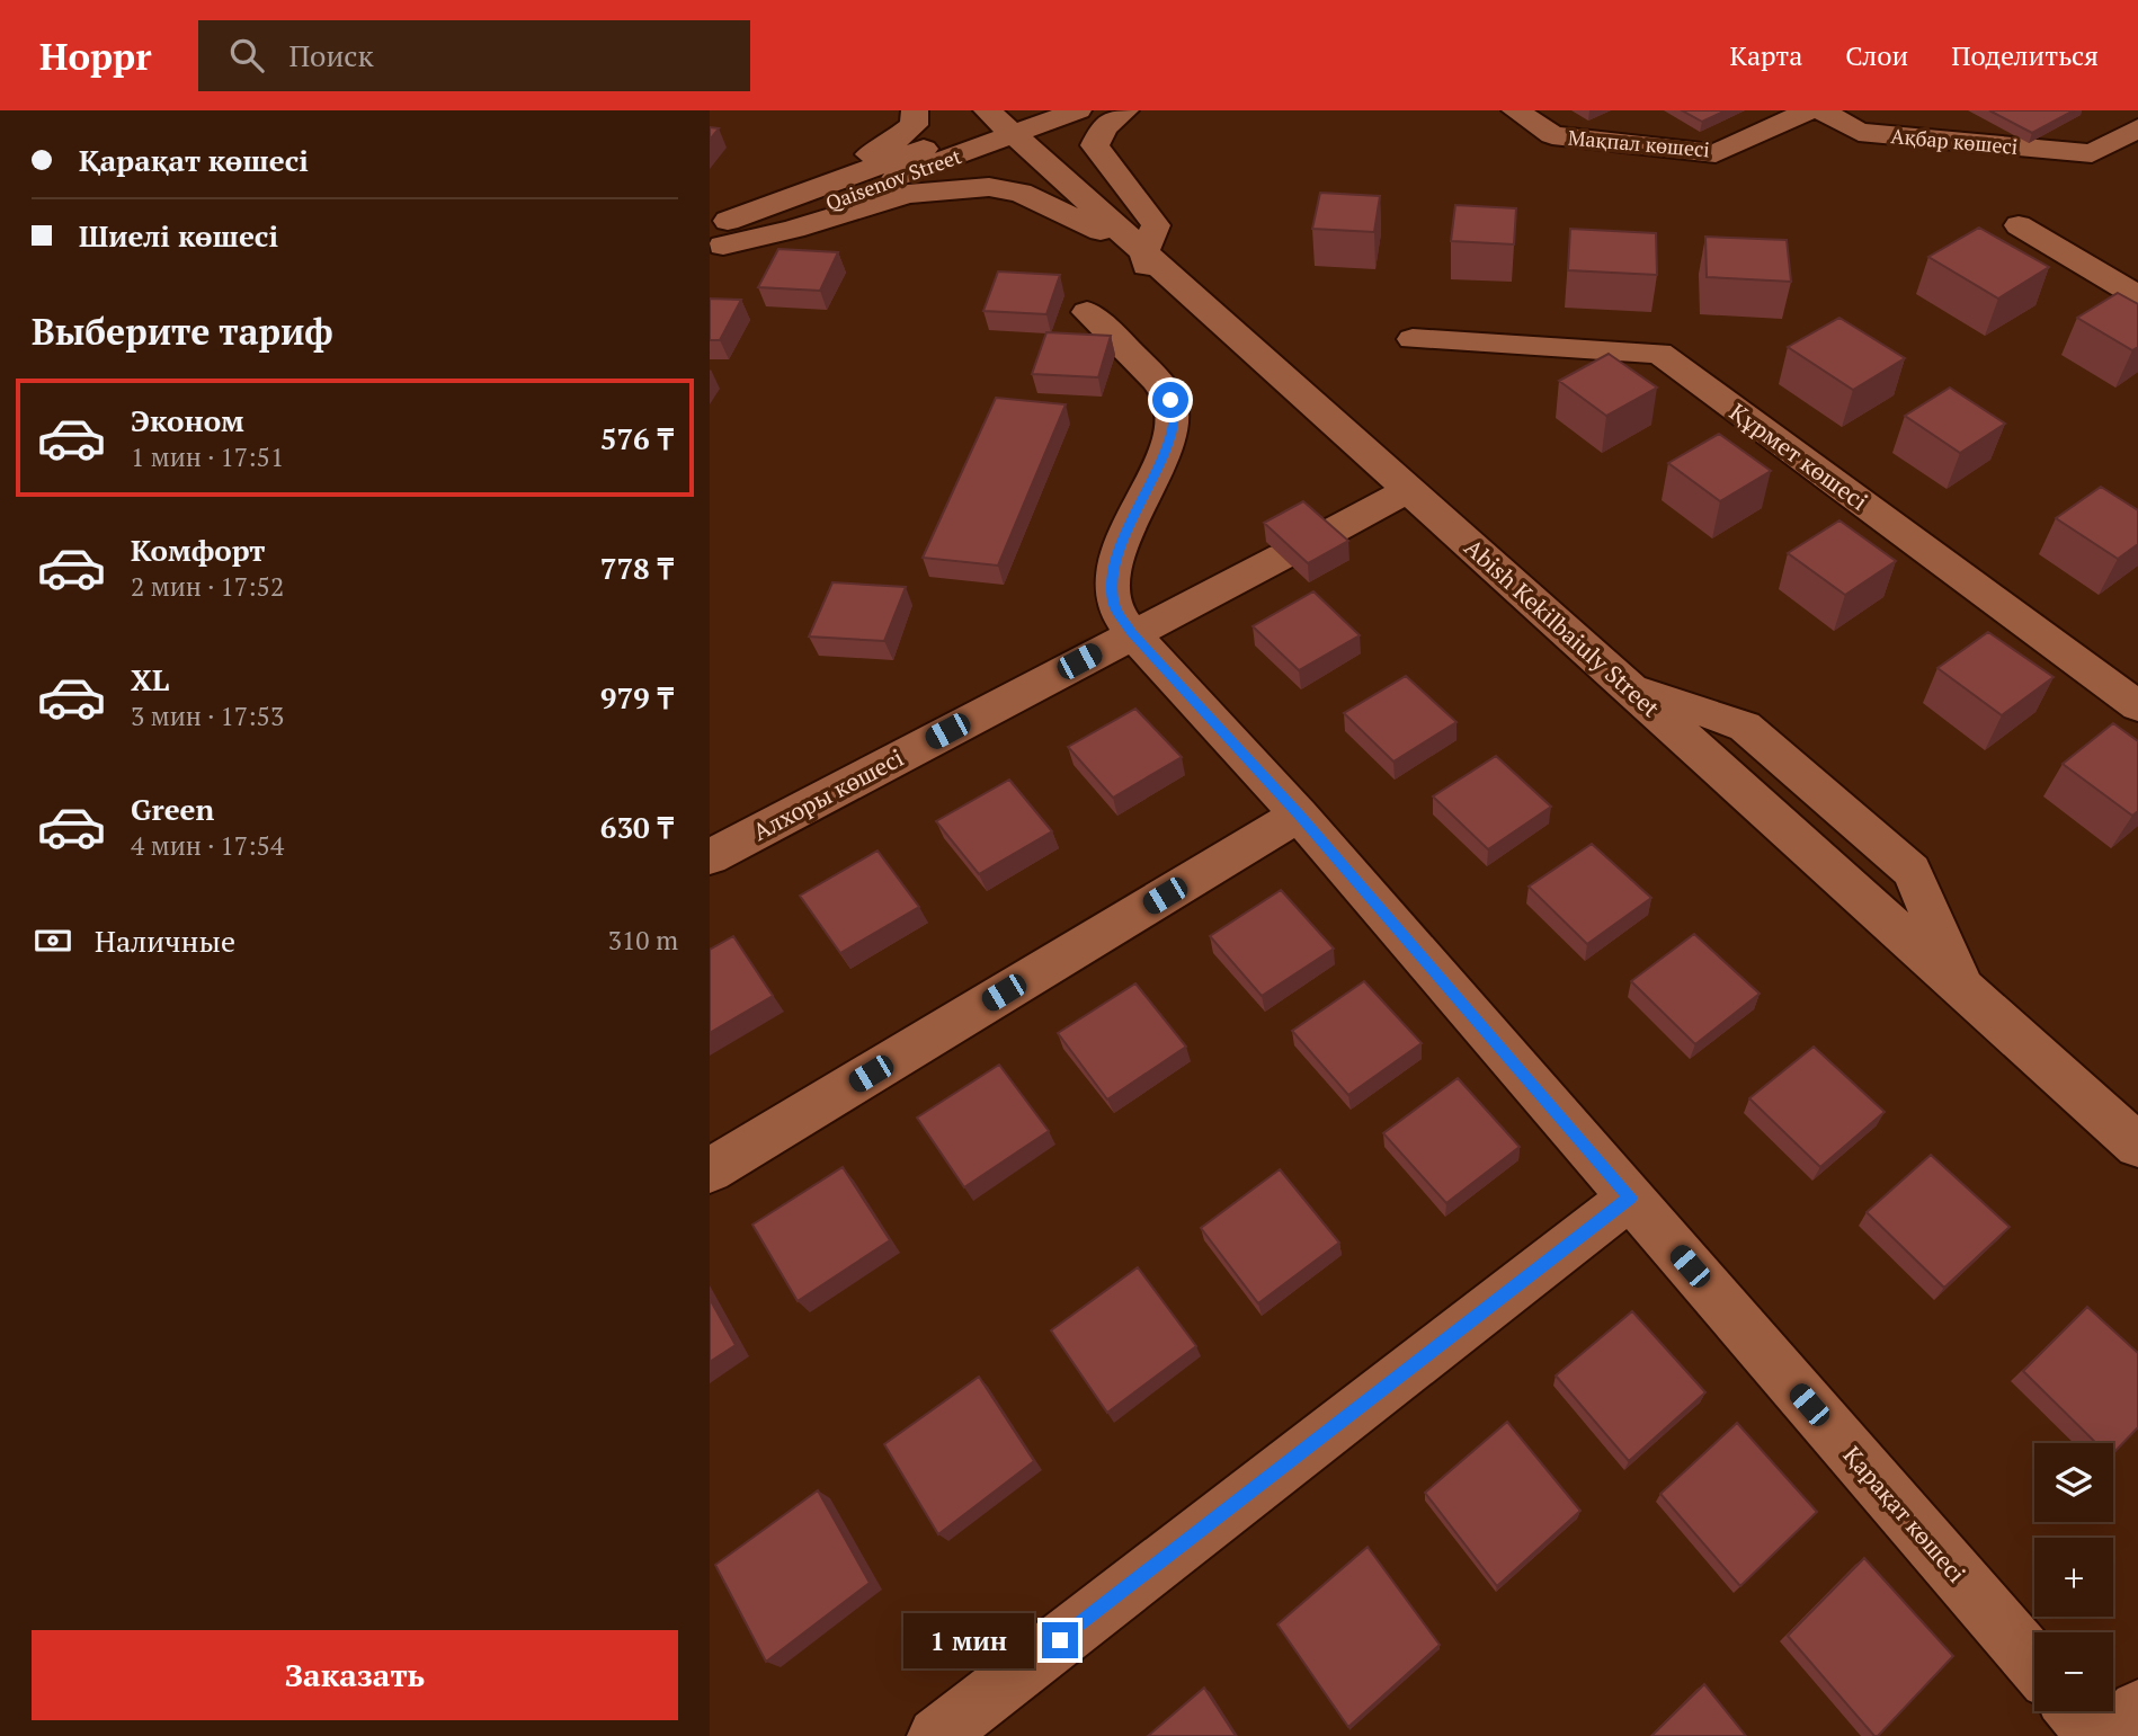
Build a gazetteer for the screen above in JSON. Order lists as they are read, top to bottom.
{
  "streets": {
    "street": [
      "Ақбар көшесі",
      "Мақпал көшесі",
      "Qaisenov Street",
      "Құрмет көшесі",
      "Abish Kekilbaiuly Street",
      "Алхоры көшесі",
      "Қарақат көшесі"
    ]
  },
  "crossings": [
    ["Алхоры көшесі", "Қарақат көшесі"]
  ],
  "page": {
    "header": "Hoppr",
    "search": "Поиск",
    "nav": ["Карта", "Слои", "Поделиться"],
    "banner": ["Қарақат көшесі", "Шиелі көшесі"],
    "heading": "Выберите тариф",
    "list": [
      {
        "name": "Эконом",
        "note": "1 мин · 17:51",
        "value": "576 ₸"
      },
      {
        "name": "Комфорт",
        "note": "2 мин · 17:52",
        "value": "778 ₸"
      },
      {
        "name": "XL",
        "note": "3 мин · 17:53",
        "value": "979 ₸"
      },
      {
        "name": "Green",
        "note": "4 мин · 17:54",
        "value": "630 ₸"
      }
    ],
    "pay": ["Наличные", "310 m"],
    "map_buttons": ["+", "−"],
    "bubble": "1 мин",
    "buttons": "Заказать"
  }
}
